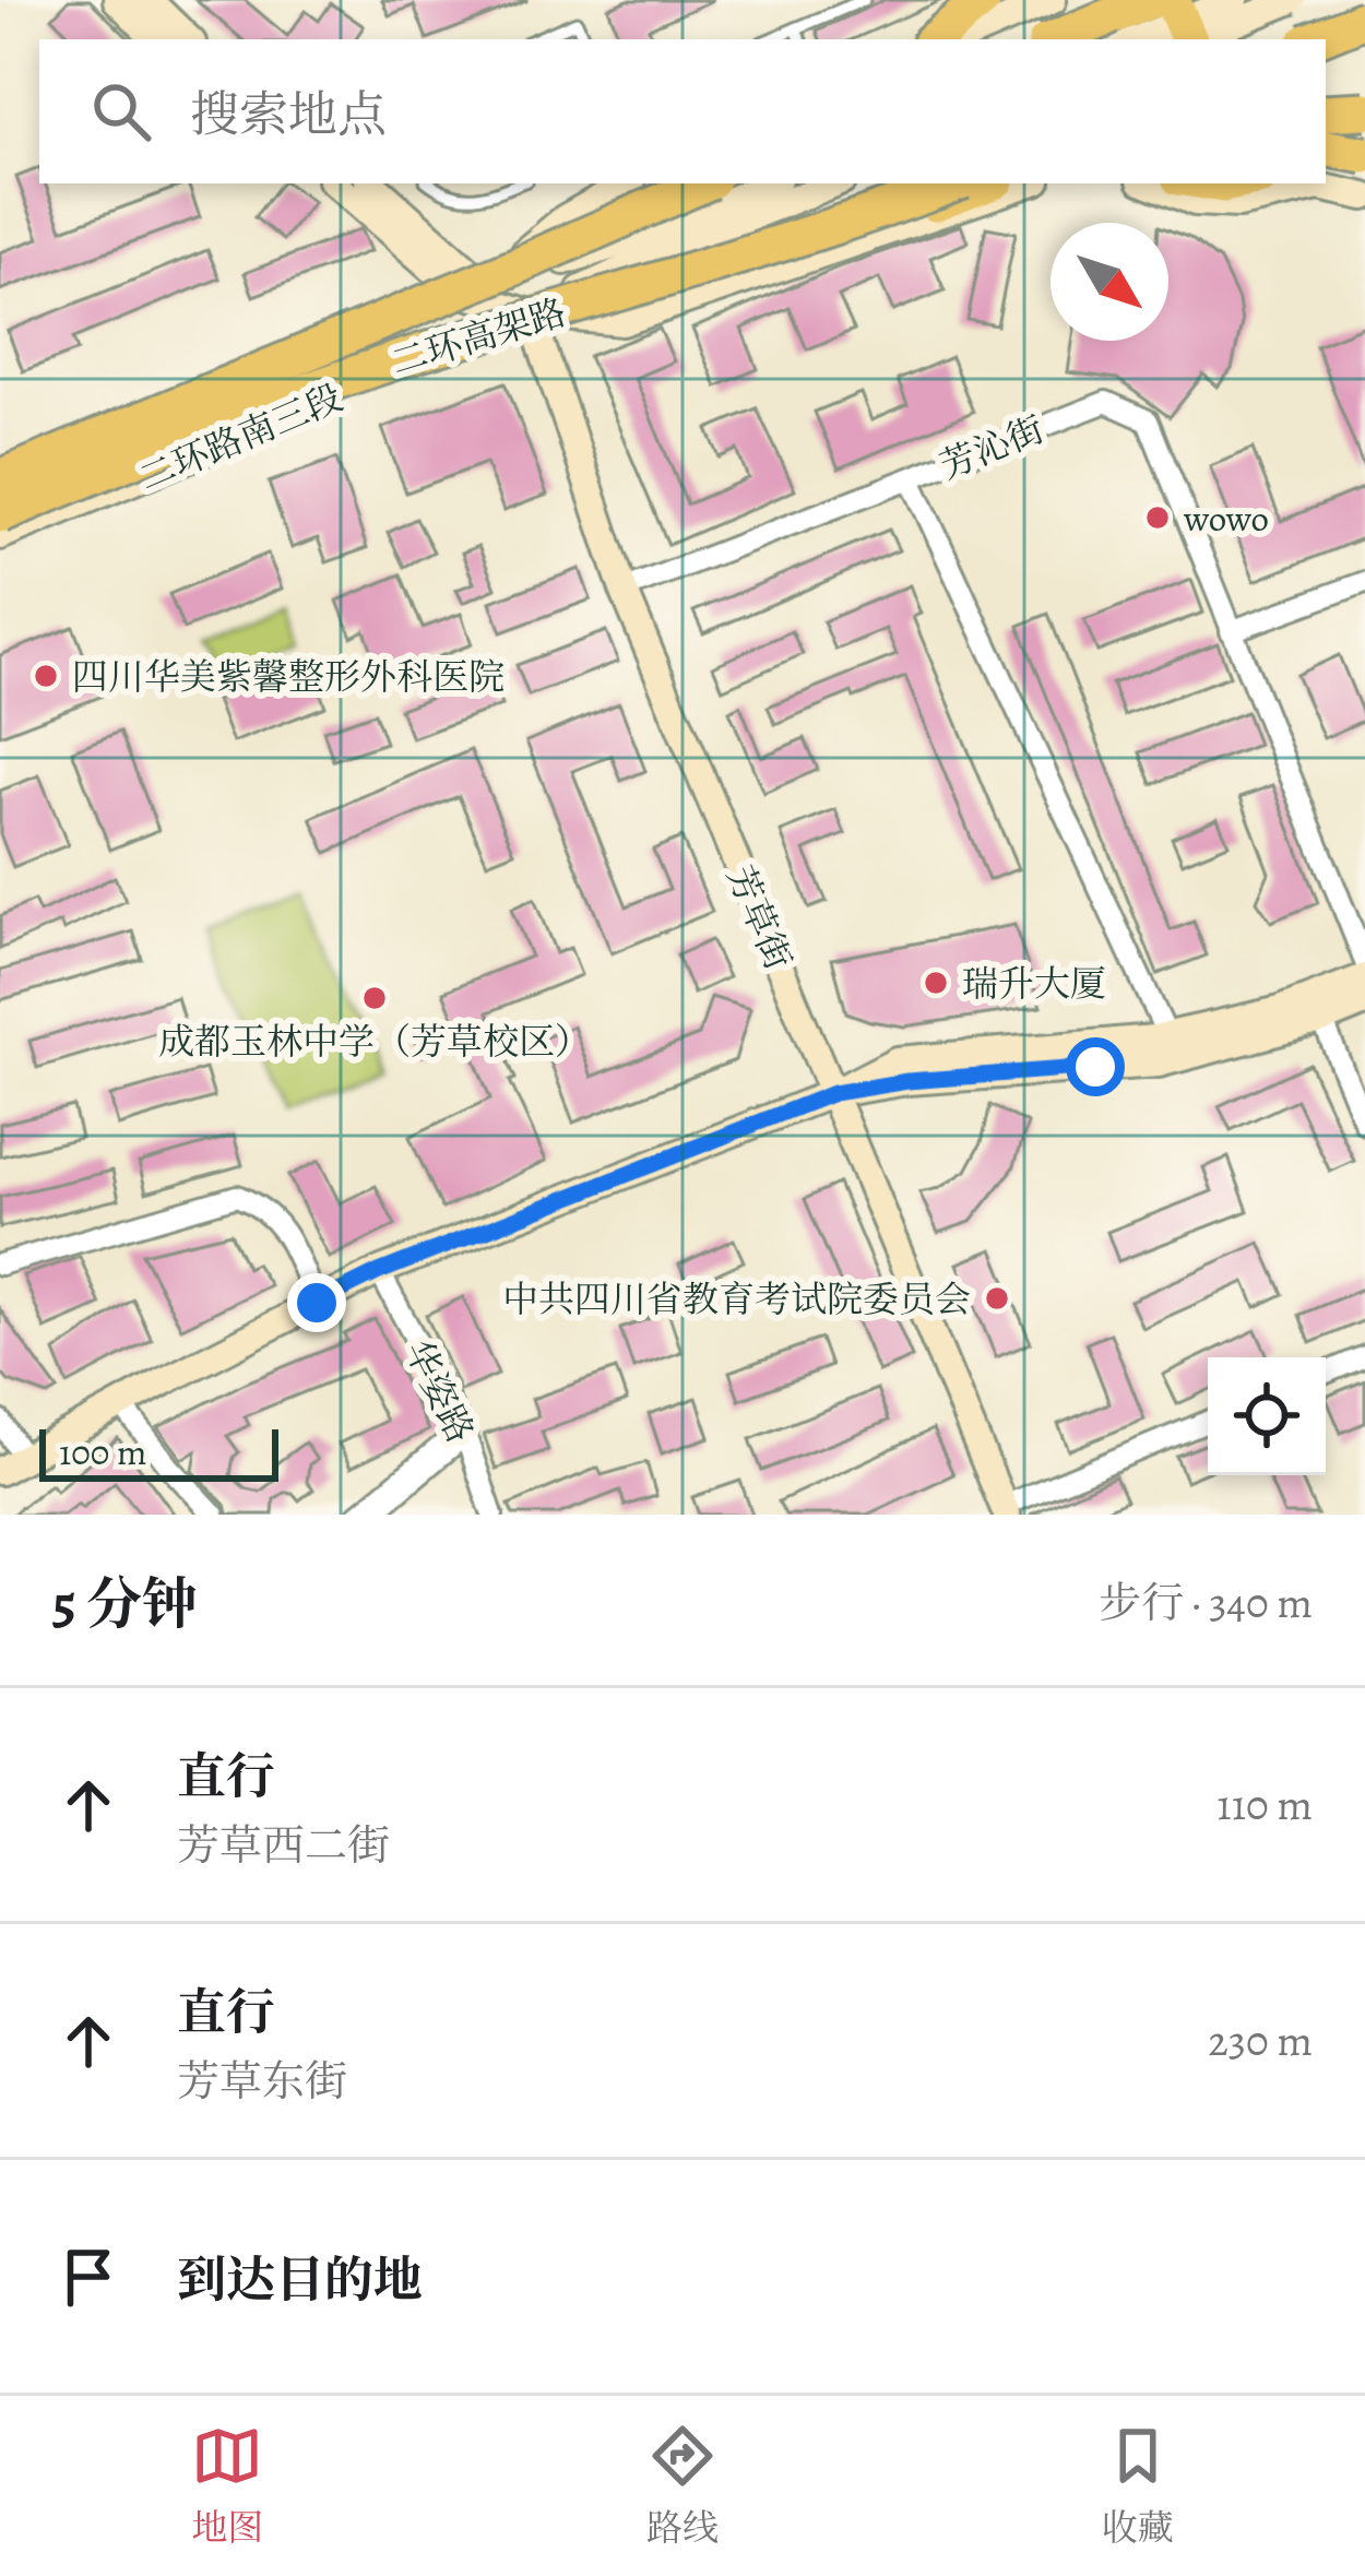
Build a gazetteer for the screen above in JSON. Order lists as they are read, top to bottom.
{
  "streets": {
    "highway": ["二环高架路"],
    "main road": ["二环路南三段", "芳草街"],
    "street": ["芳沁街", "华姿路"]
  },
  "crossings": [
    ["二环高架路", "二环路南三段"],
    ["二环路南三段", "芳草街"],
    ["芳沁街", "芳草街"]
  ],
  "places": [
    "wowo",
    "四川华美紫馨整形外科医院",
    "瑞升大厦",
    "成都玉林中学（芳草校区）",
    "中共四川省教育考试院委员会"
  ],
  "scale_bar": "100 m",
  "north": "bottom right",
  "page": {
    "search": "搜索地点",
    "scale": "100 m",
    "heading": ["5 分钟", "步行 · 340 m"],
    "list": [
      ["直行", "芳草西二街", "110 m"],
      ["直行", "芳草东街", "230 m"],
      "到达目的地"
    ],
    "nav": ["地图", "路线", "收藏"]
  }
}
